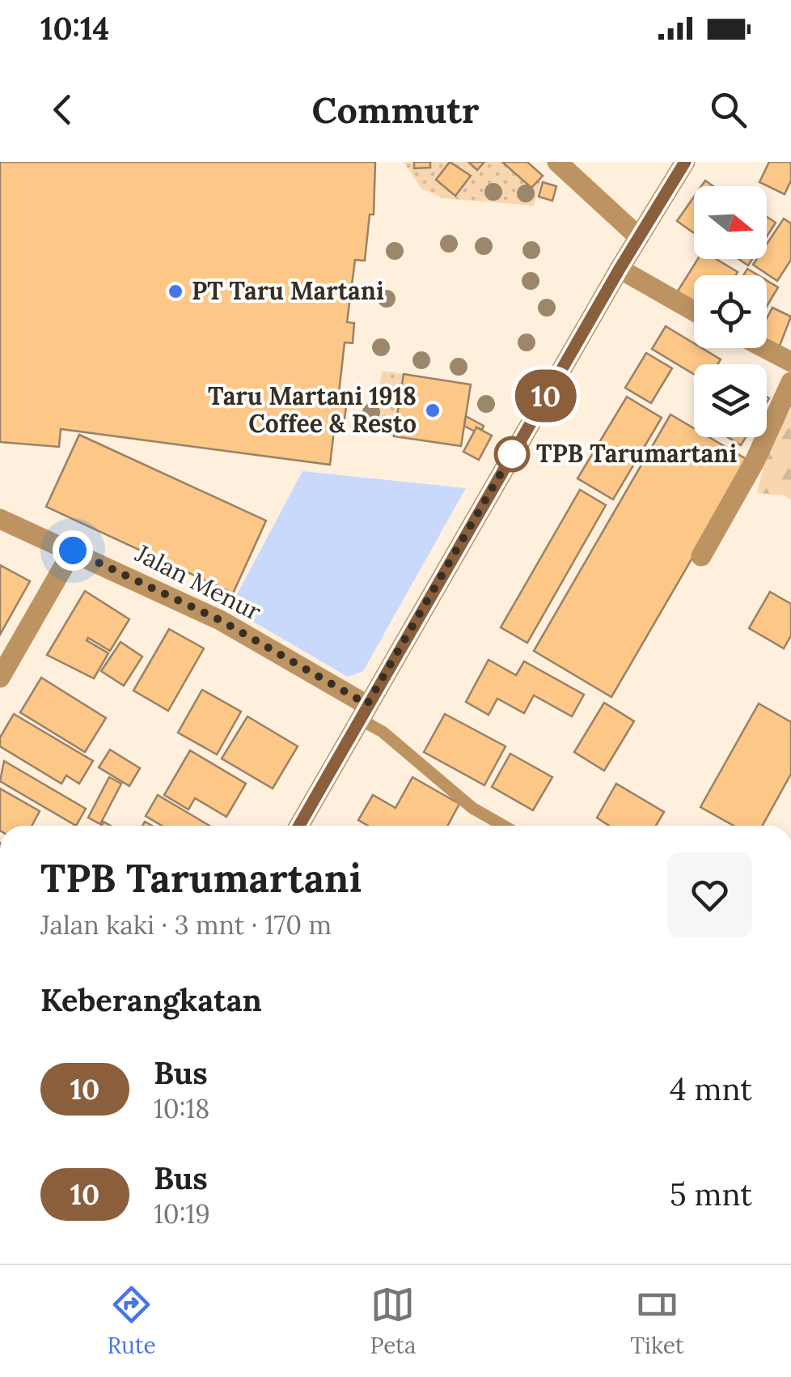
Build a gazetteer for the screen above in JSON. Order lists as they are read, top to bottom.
{
  "streets": {
    "street": ["Jalan Menur"]
  },
  "places": ["PT Taru Martani", "Taru Martani 1918 Coffee & Resto", "TPB Tarumartani"],
  "lines": ["bus line 10"],
  "north": "right",
  "page": {
    "status": "10:14",
    "header": "Commutr",
    "on_map": "10",
    "heading": [
      ["TPB Tarumartani", "Jalan kaki · 3 mnt · 170 m"],
      "Keberangkatan"
    ],
    "list": [
      {
        "mark": "10",
        "name": "Bus",
        "note": "10:18",
        "value": "4 mnt"
      },
      {
        "mark": "10",
        "name": "Bus",
        "note": "10:19",
        "value": "5 mnt"
      }
    ],
    "tabs": ["Rute", "Peta", "Tiket"]
  }
}
